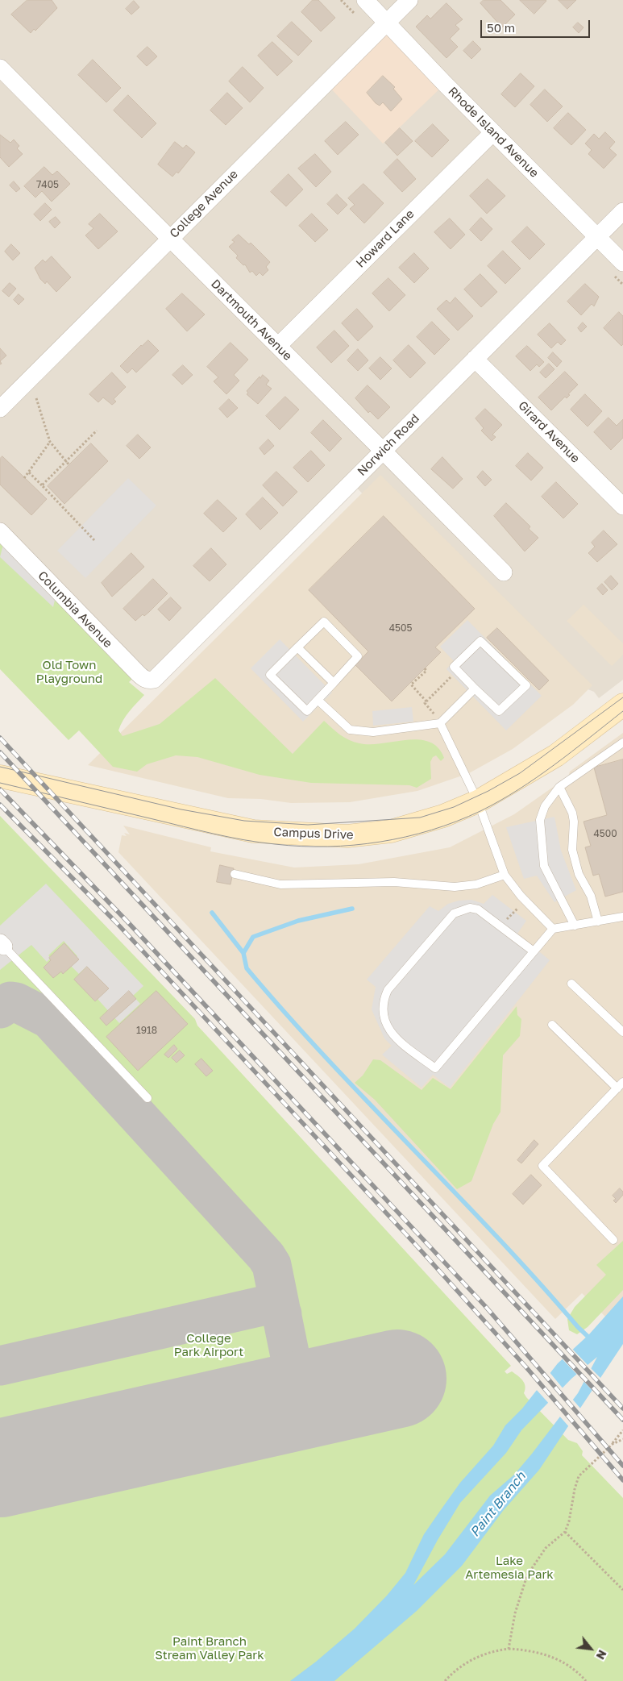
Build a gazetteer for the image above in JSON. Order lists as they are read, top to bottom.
{
  "streets": {
    "main road": ["Campus Drive"],
    "street": [
      "Rhode Island Avenue",
      "College Avenue",
      "Howard Lane",
      "Dartmouth Avenue",
      "Girard Avenue",
      "Norwich Road",
      "Columbia Avenue"
    ]
  },
  "crossings": [
    ["Rhode Island Avenue", "College Avenue"],
    ["Rhode Island Avenue", "Howard Lane"],
    ["Rhode Island Avenue", "Norwich Road"],
    ["College Avenue", "Dartmouth Avenue"],
    ["Howard Lane", "Dartmouth Avenue"],
    ["Dartmouth Avenue", "Norwich Road"],
    ["Girard Avenue", "Norwich Road"],
    ["Norwich Road", "Columbia Avenue"]
  ],
  "water": ["Paint Branch"],
  "parks": [
    "Old Town Playground",
    "College Park Airport",
    "Lake Artemesia Park",
    "Paint Branch Stream Valley Park"
  ],
  "house_numbers": [
    "7405",
    "4505",
    "4500",
    "1918"
  ],
  "scale_bar": "50 m",
  "north": "bottom right"
}
